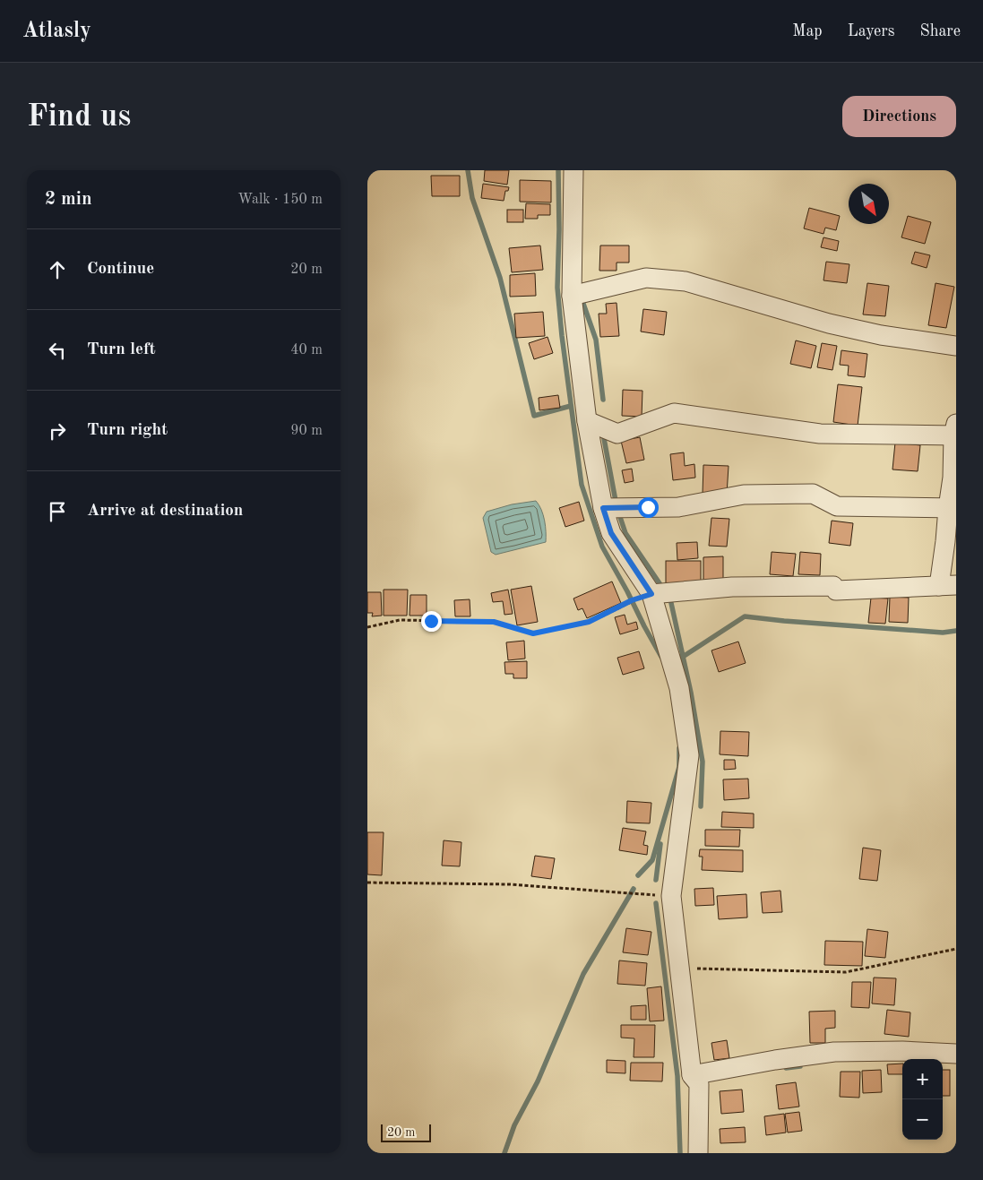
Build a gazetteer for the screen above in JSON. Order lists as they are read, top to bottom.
{
  "scale_bar": "20 m",
  "north": "bottom right",
  "page": {
    "header": "Atlasly",
    "nav": ["Map", "Layers", "Share"],
    "buttons": "Directions",
    "title": "Find us",
    "heading": ["2 min", "Walk · 150 m"],
    "list": [
      ["Continue", "20 m"],
      ["Turn left", "40 m"],
      ["Turn right", "90 m"],
      "Arrive at destination"
    ],
    "map_buttons": ["+", "−"],
    "scale": "20 m"
  }
}
